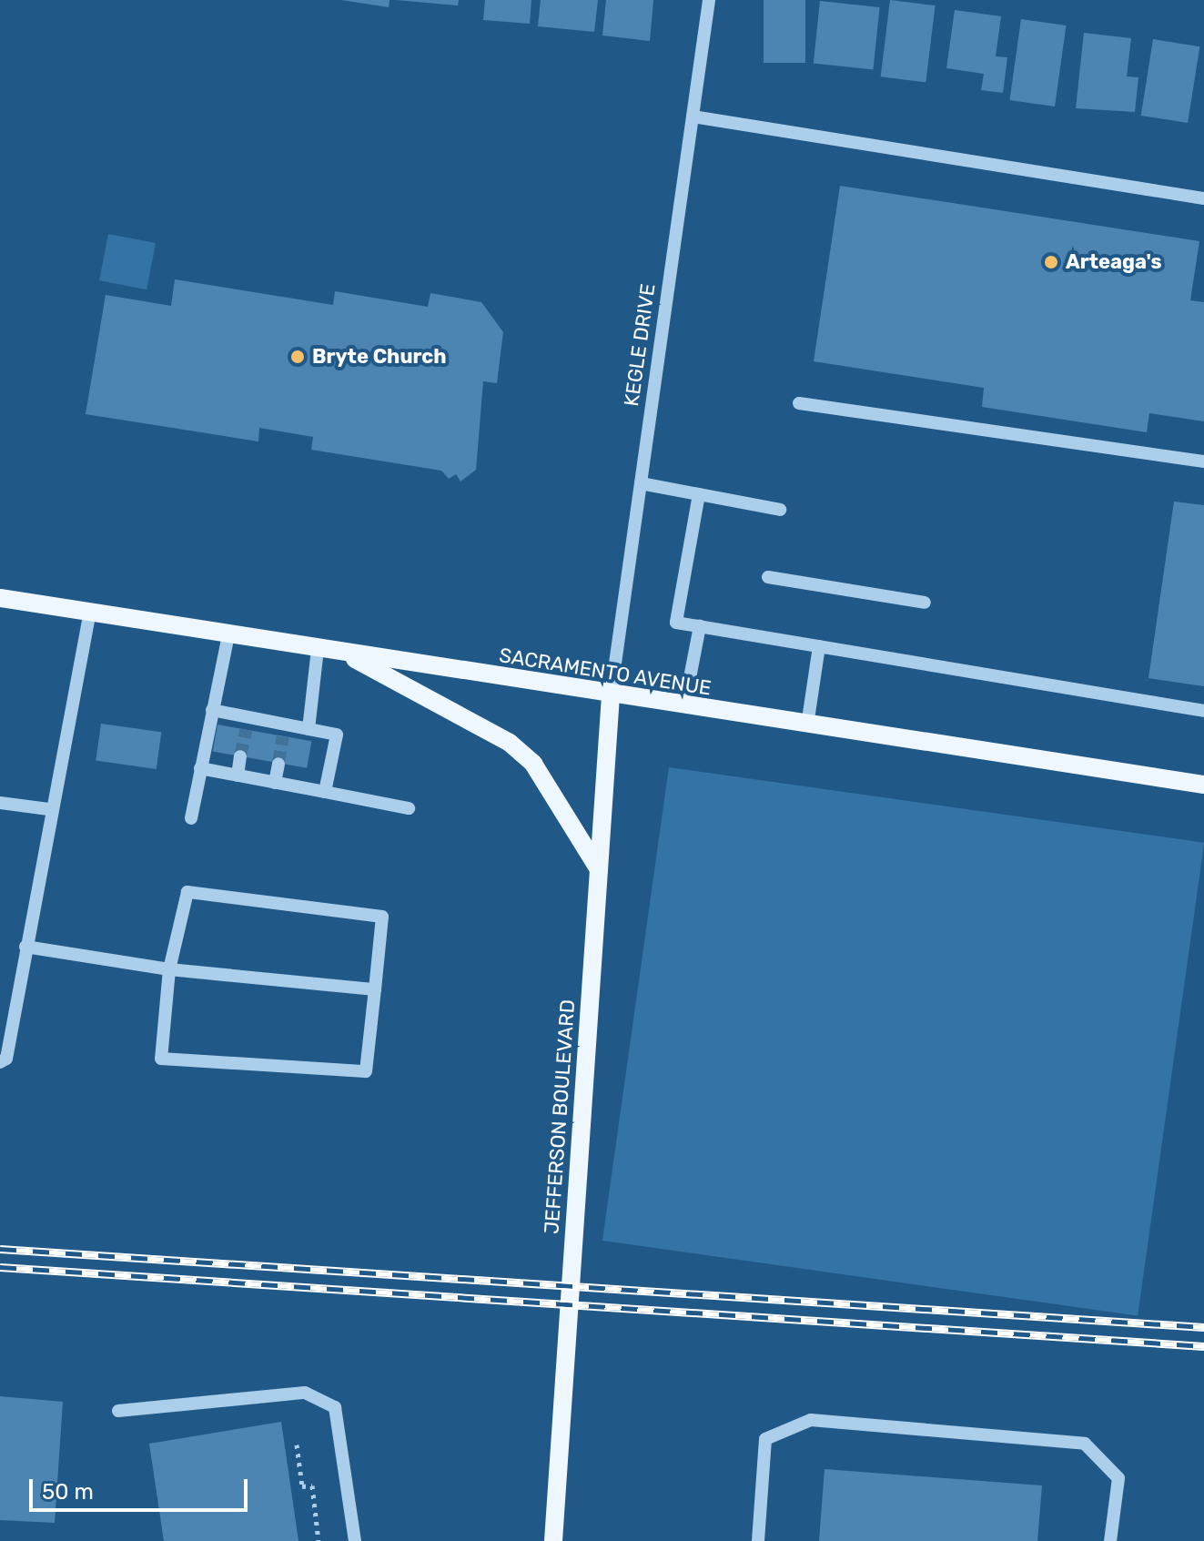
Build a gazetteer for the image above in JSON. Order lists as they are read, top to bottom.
{
  "streets": {
    "main road": ["SACRAMENTO AVENUE", "JEFFERSON BOULEVARD"],
    "street": ["KEGLE DRIVE"]
  },
  "crossings": [
    ["KEGLE DRIVE", "SACRAMENTO AVENUE"],
    ["KEGLE DRIVE", "JEFFERSON BOULEVARD"],
    ["SACRAMENTO AVENUE", "JEFFERSON BOULEVARD"]
  ],
  "places": ["Arteaga's", "Bryte Church"],
  "scale_bar": "50 m"
}
